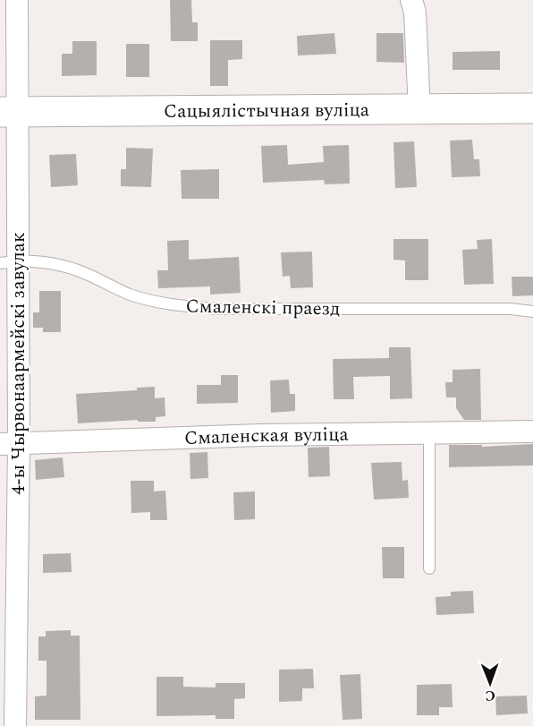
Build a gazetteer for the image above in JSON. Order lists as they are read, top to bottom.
{
  "streets": {
    "main road": ["Сацыялістычная вуліца"],
    "street": ["4-ы Чырвонаармейскі завулак", "Смаленская вуліца"],
    "lane": ["Смаленскі праезд"]
  },
  "crossings": [
    ["Сацыялістычная вуліца", "4-ы Чырвонаармейскі завулак"],
    ["Смаленскі праезд", "4-ы Чырвонаармейскі завулак"],
    ["4-ы Чырвонаармейскі завулак", "Смаленская вуліца"]
  ],
  "north": "bottom"
}
